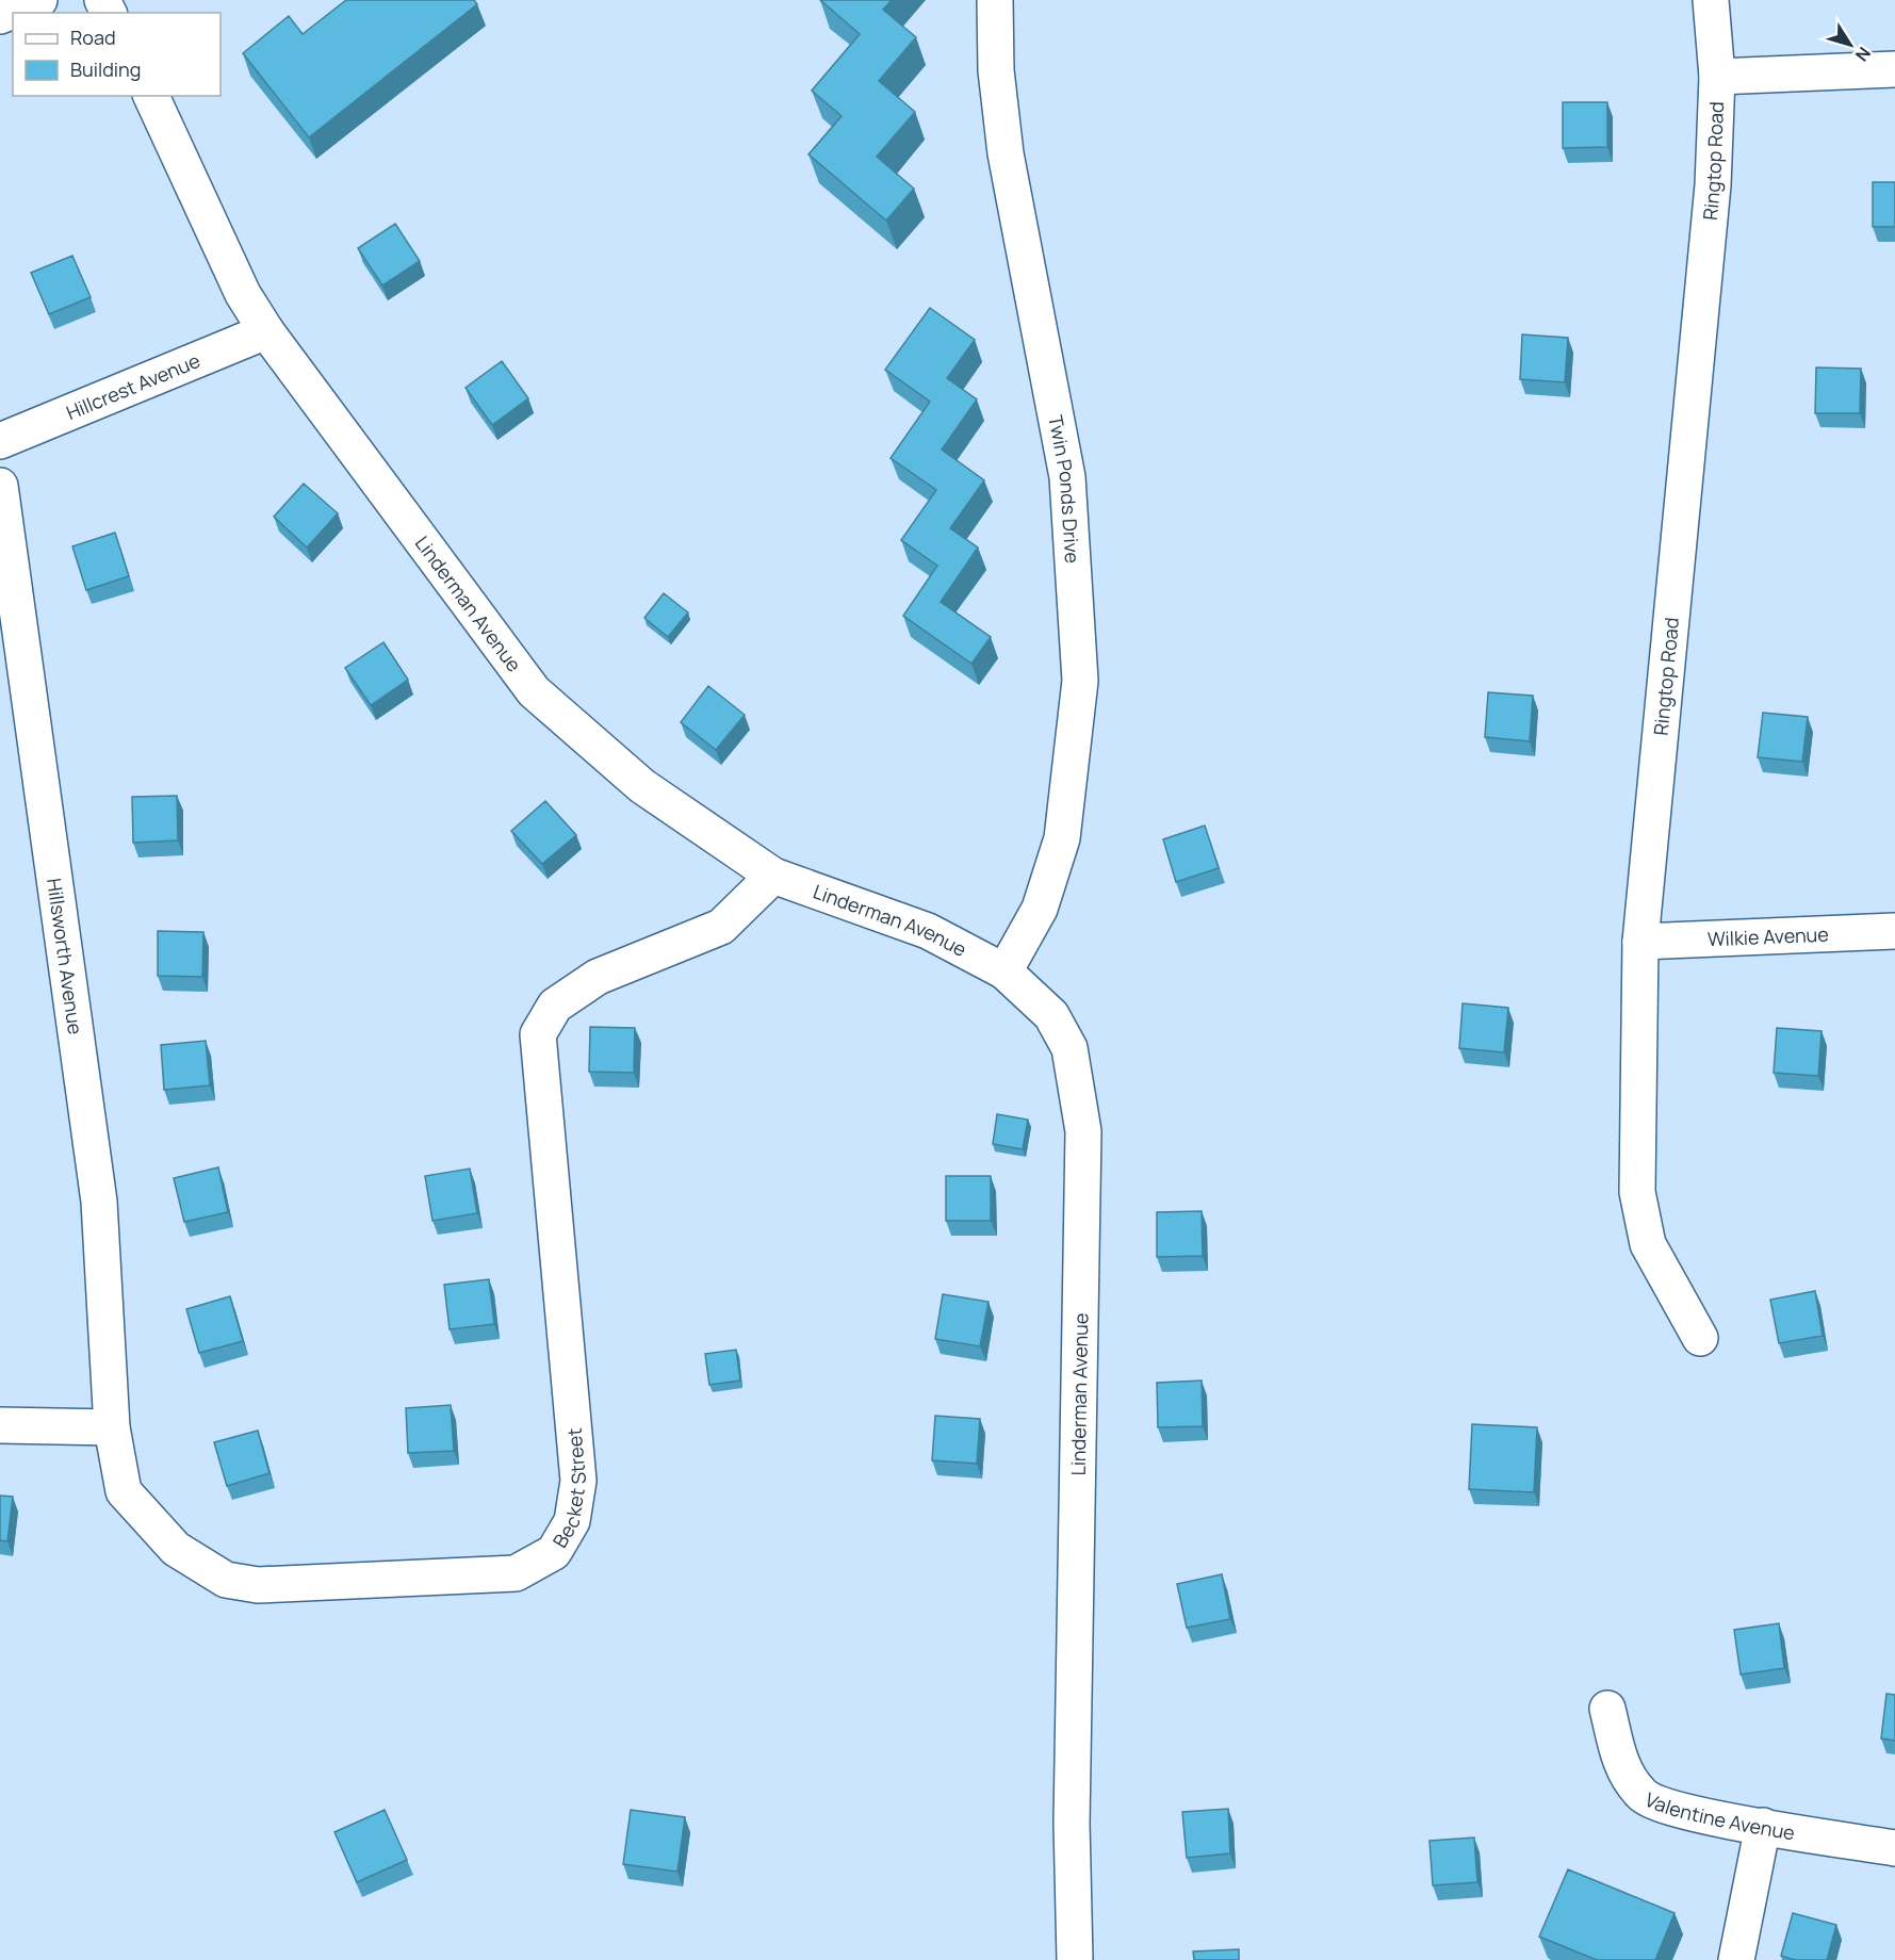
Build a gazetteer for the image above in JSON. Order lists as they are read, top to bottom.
{
  "streets": {
    "street": [
      "Ringtop Road",
      "Hillcrest Avenue",
      "Twin Ponds Drive",
      "Linderman Avenue",
      "Wilkie Avenue",
      "Hillsworth Avenue",
      "Becket Street",
      "Valentine Avenue"
    ]
  },
  "crossings": [
    ["Ringtop Road", "Wilkie Avenue"],
    ["Hillcrest Avenue", "Linderman Avenue"],
    ["Twin Ponds Drive", "Linderman Avenue"],
    ["Linderman Avenue", "Becket Street"],
    ["Hillsworth Avenue", "Becket Street"]
  ],
  "legend": ["Road", "Building"],
  "north": "bottom right"
}
